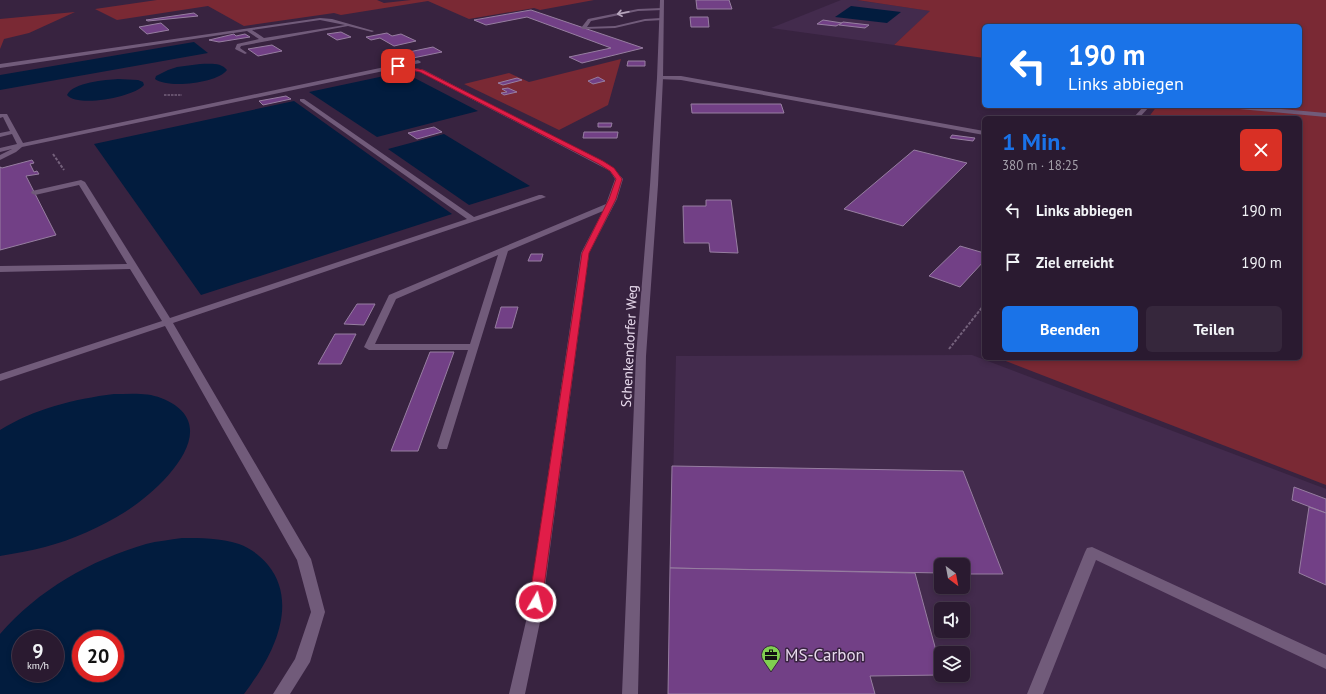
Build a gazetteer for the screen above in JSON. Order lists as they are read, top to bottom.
{
  "streets": {
    "street": ["Schenkendorfer Weg"]
  },
  "places": {
    "office": ["MS-Carbon"]
  },
  "north": "bottom right",
  "page": {
    "turn": ["190 m", "Links abbiegen"],
    "heading": ["1 Min.", "380 m · 18:25"],
    "list": [
      {
        "name": "Links abbiegen",
        "value": "190 m"
      },
      {
        "name": "Ziel erreicht",
        "value": "190 m"
      }
    ],
    "buttons": ["Beenden", "Teilen"],
    "speed": "9 km/h",
    "limit": "20"
  }
}
